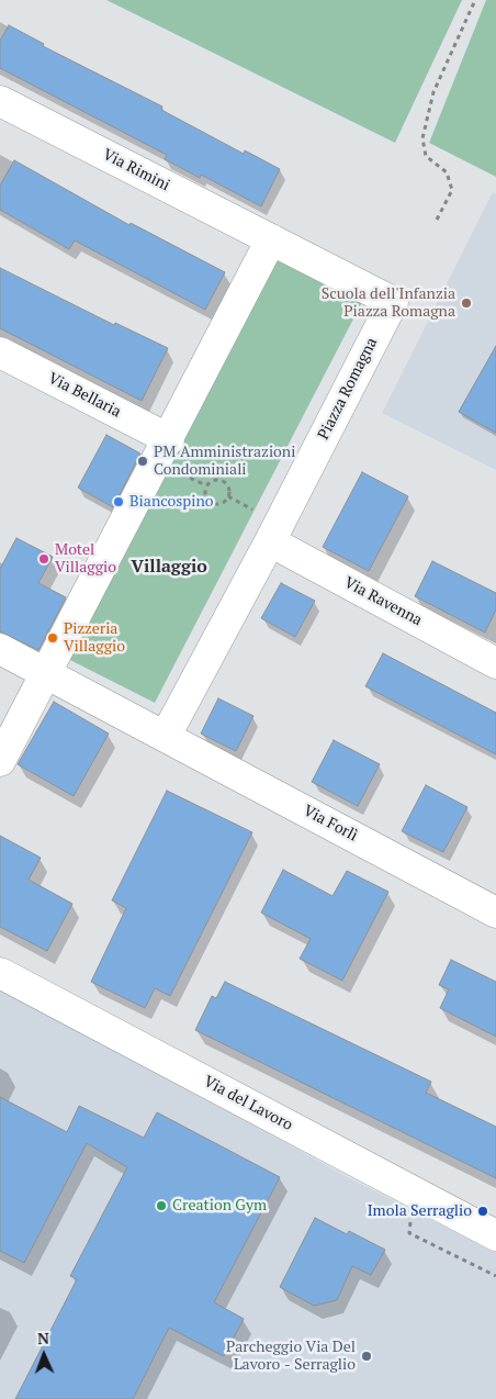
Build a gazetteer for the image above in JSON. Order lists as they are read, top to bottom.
{
  "streets": {
    "street": [
      "Via Rimini",
      "Piazza Romagna",
      "Via Bellaria",
      "Via Ravenna",
      "Via Forlì",
      "Via del Lavoro"
    ]
  },
  "crossings": [
    ["Via Rimini", "Piazza Romagna"],
    ["Piazza Romagna", "Via Ravenna"],
    ["Piazza Romagna", "Via Forlì"]
  ],
  "districts": ["Villaggio"],
  "places": [
    "Scuola dell'Infanzia Piazza Romagna",
    "PM Amministrazioni Condominiali",
    "Biancospino",
    "Motel Villaggio",
    "Pizzeria Villaggio",
    "Creation Gym",
    "Imola Serraglio",
    "Parcheggio Via Del Lavoro - Serraglio"
  ],
  "north": "top"
}
